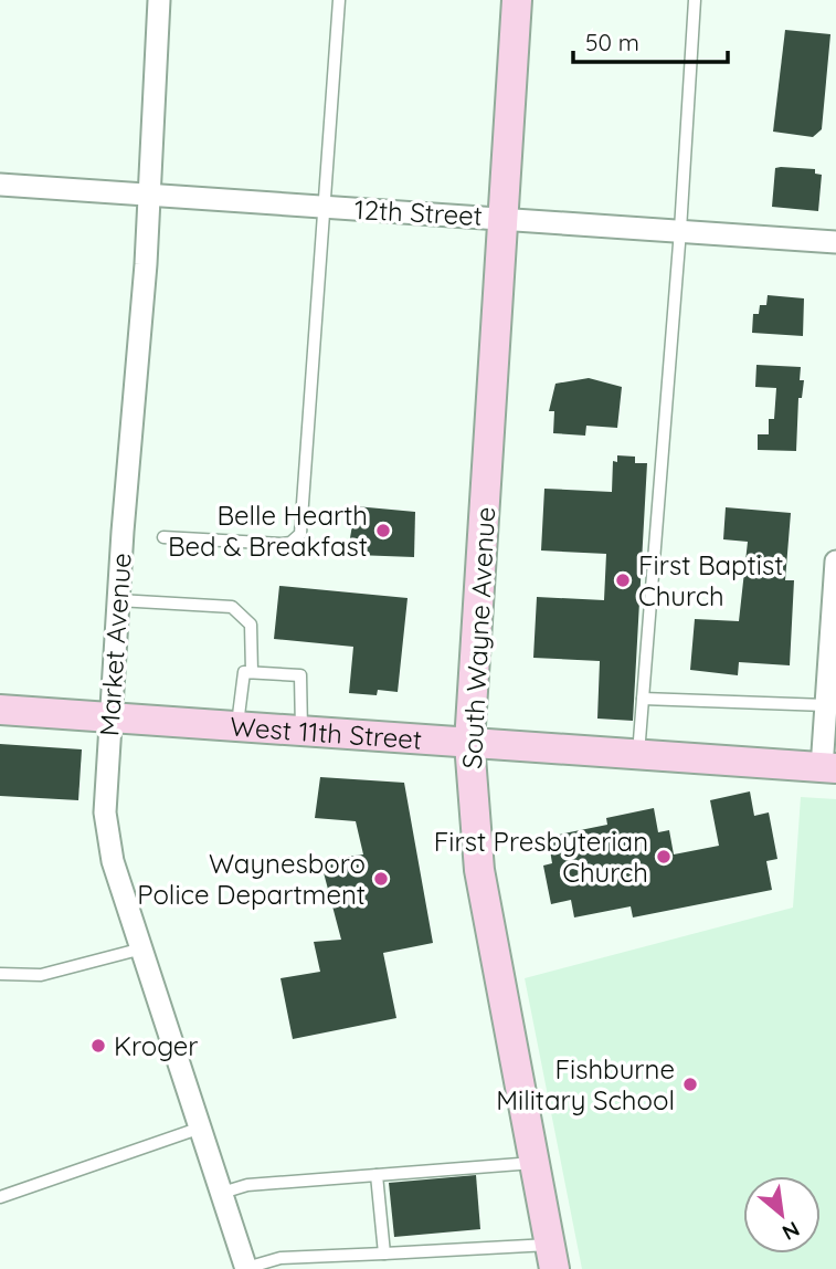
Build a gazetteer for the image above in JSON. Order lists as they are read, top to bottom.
{
  "streets": {
    "main road": ["South Wayne Avenue", "West 11th Street"],
    "street": ["12th Street", "Market Avenue"]
  },
  "crossings": [
    ["12th Street", "South Wayne Avenue"],
    ["12th Street", "Market Avenue"],
    ["South Wayne Avenue", "West 11th Street"],
    ["Market Avenue", "West 11th Street"]
  ],
  "places": [
    "Belle Hearth Bed & Breakfast",
    "First Baptist Church",
    "First Presbyterian Church",
    "Waynesboro Police Department",
    "Kroger",
    "Fishburne Military School"
  ],
  "scale_bar": "50 m",
  "north": "bottom right"
}
